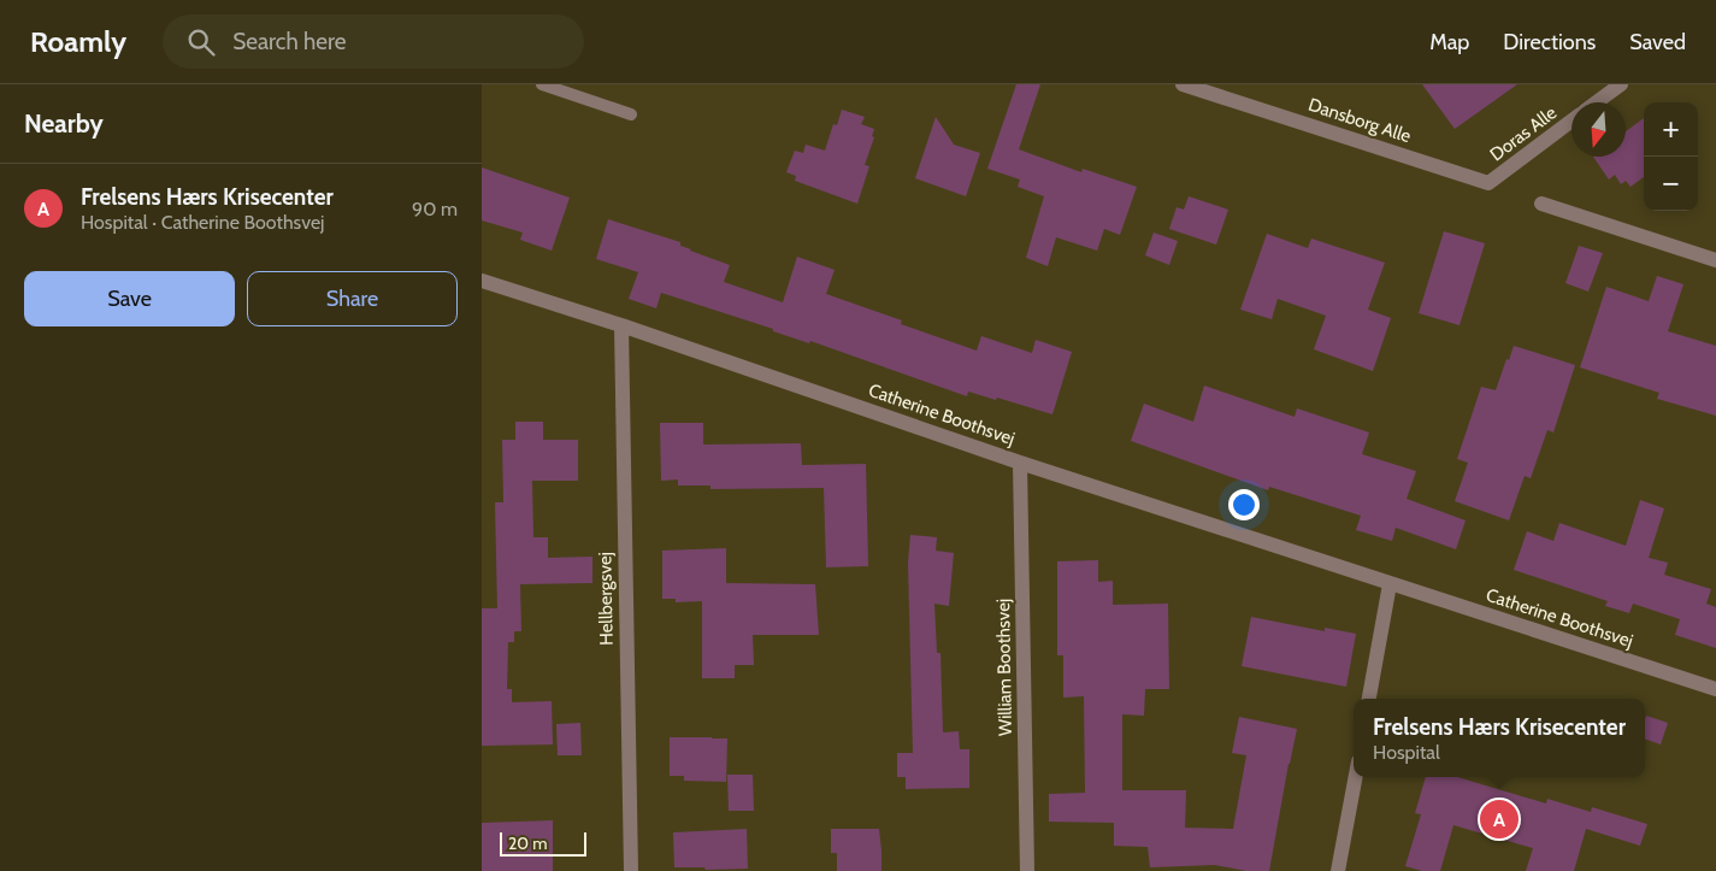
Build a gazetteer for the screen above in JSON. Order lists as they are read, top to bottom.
{
  "streets": {
    "street": [
      "Dansborg Alle",
      "Doras Alle",
      "Catherine Boothsvej",
      "Hellbergsvej",
      "William Boothsvej"
    ]
  },
  "crossings": [
    ["Dansborg Alle", "Doras Alle"],
    ["Catherine Boothsvej", "Hellbergsvej"],
    ["Catherine Boothsvej", "William Boothsvej"]
  ],
  "scale_bar": "20 m",
  "north": "bottom",
  "page": {
    "header": "Roamly",
    "search": "Search here",
    "nav": ["Map", "Directions", "Saved"],
    "heading": "Nearby",
    "map_buttons": ["+", "−"],
    "list": [
      {
        "mark": "A",
        "name": "Frelsens Hærs Krisecenter",
        "note": "Hospital · Catherine Boothsvej",
        "value": "90 m"
      }
    ],
    "buttons": ["Save", "Share"],
    "popup": ["Frelsens Hærs Krisecenter", "Hospital"],
    "pins": "A",
    "scale": "20 m"
  }
}
